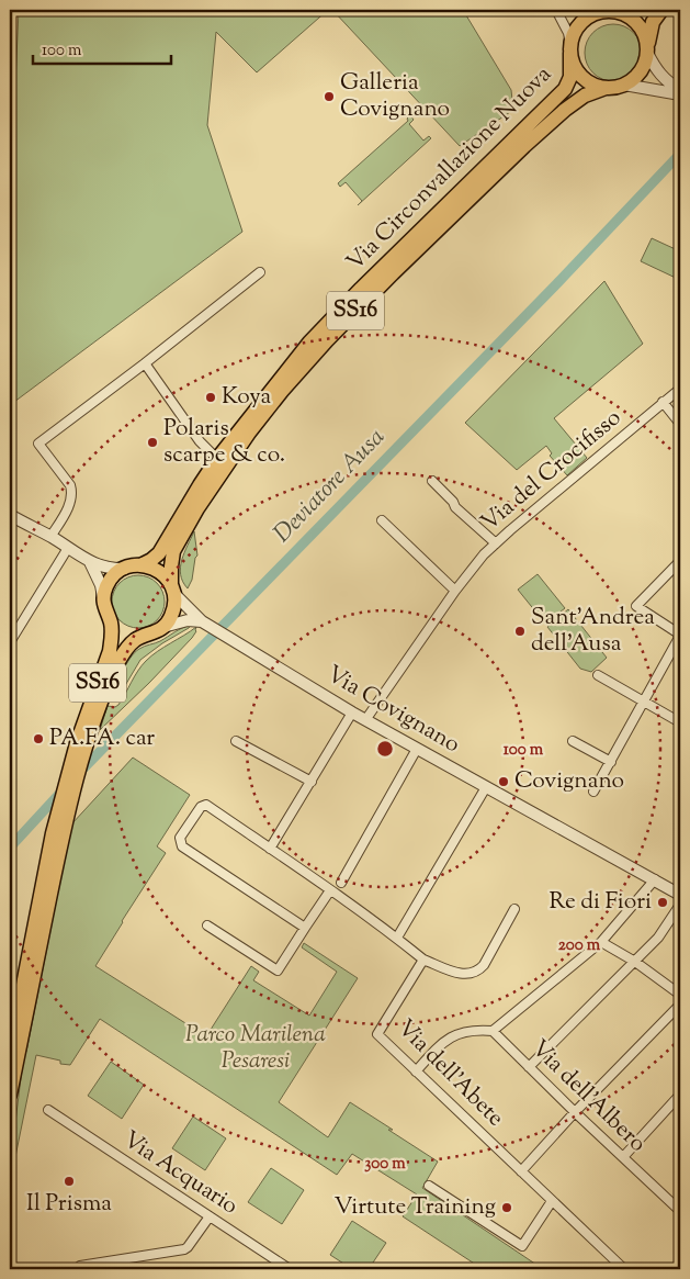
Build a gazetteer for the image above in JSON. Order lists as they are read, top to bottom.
{
  "streets": {
    "main road": ["Via Circonvallazione Nuova", "SS16"],
    "street": [
      "Via del Crocifisso",
      "Via Covignano",
      "Via dell'Abete",
      "Via dell'Albero",
      "Via Acquario"
    ]
  },
  "crossings": [
    ["Via Circonvallazione Nuova", "SS16"],
    ["Via Circonvallazione Nuova", "Via Covignano"],
    ["SS16", "Via Covignano"],
    ["Via del Crocifisso", "Via Covignano"]
  ],
  "water": ["Deviatore Ausa"],
  "parks": ["Parco Marilena Pesaresi"],
  "places": [
    "Galleria Covignano",
    "Koya",
    "Polaris scarpe & co.",
    "Sant'Andrea dell'Ausa",
    "PA.FA. car",
    "Covignano",
    "Re di Fiori",
    "Il Prisma",
    "Virtute Training"
  ],
  "scale_bar": "100 m",
  "rings": ["100 m", "200 m", "300 m"]
}
